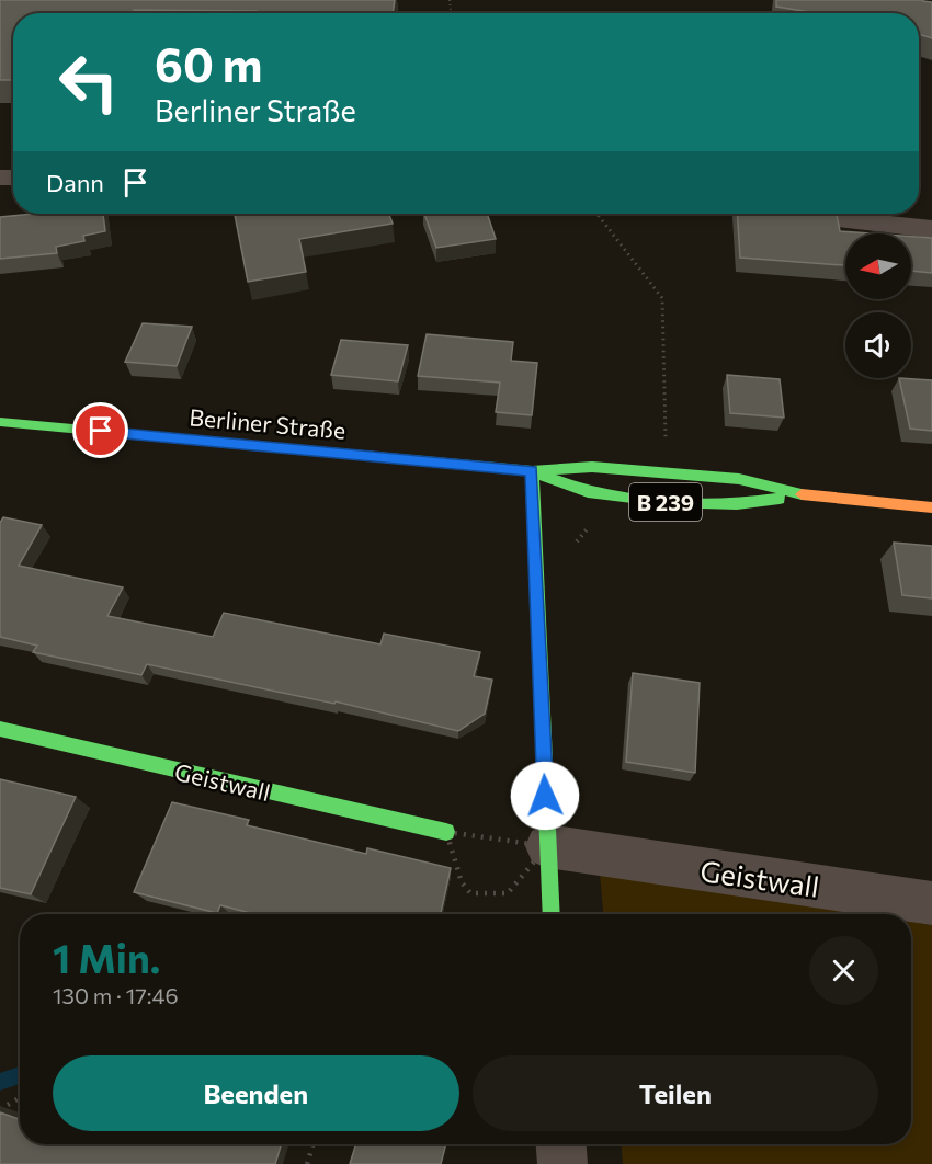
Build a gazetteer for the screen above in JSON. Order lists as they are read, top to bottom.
{
  "streets": {
    "main road": ["Berliner Straße", "B 239", "Geistwall"]
  },
  "north": "left",
  "page": {
    "turn": ["60 m", "Berliner Straße"],
    "then": "Dann",
    "heading": ["1 Min.", "130 m · 17:46"],
    "buttons": ["Beenden", "Teilen"]
  }
}
